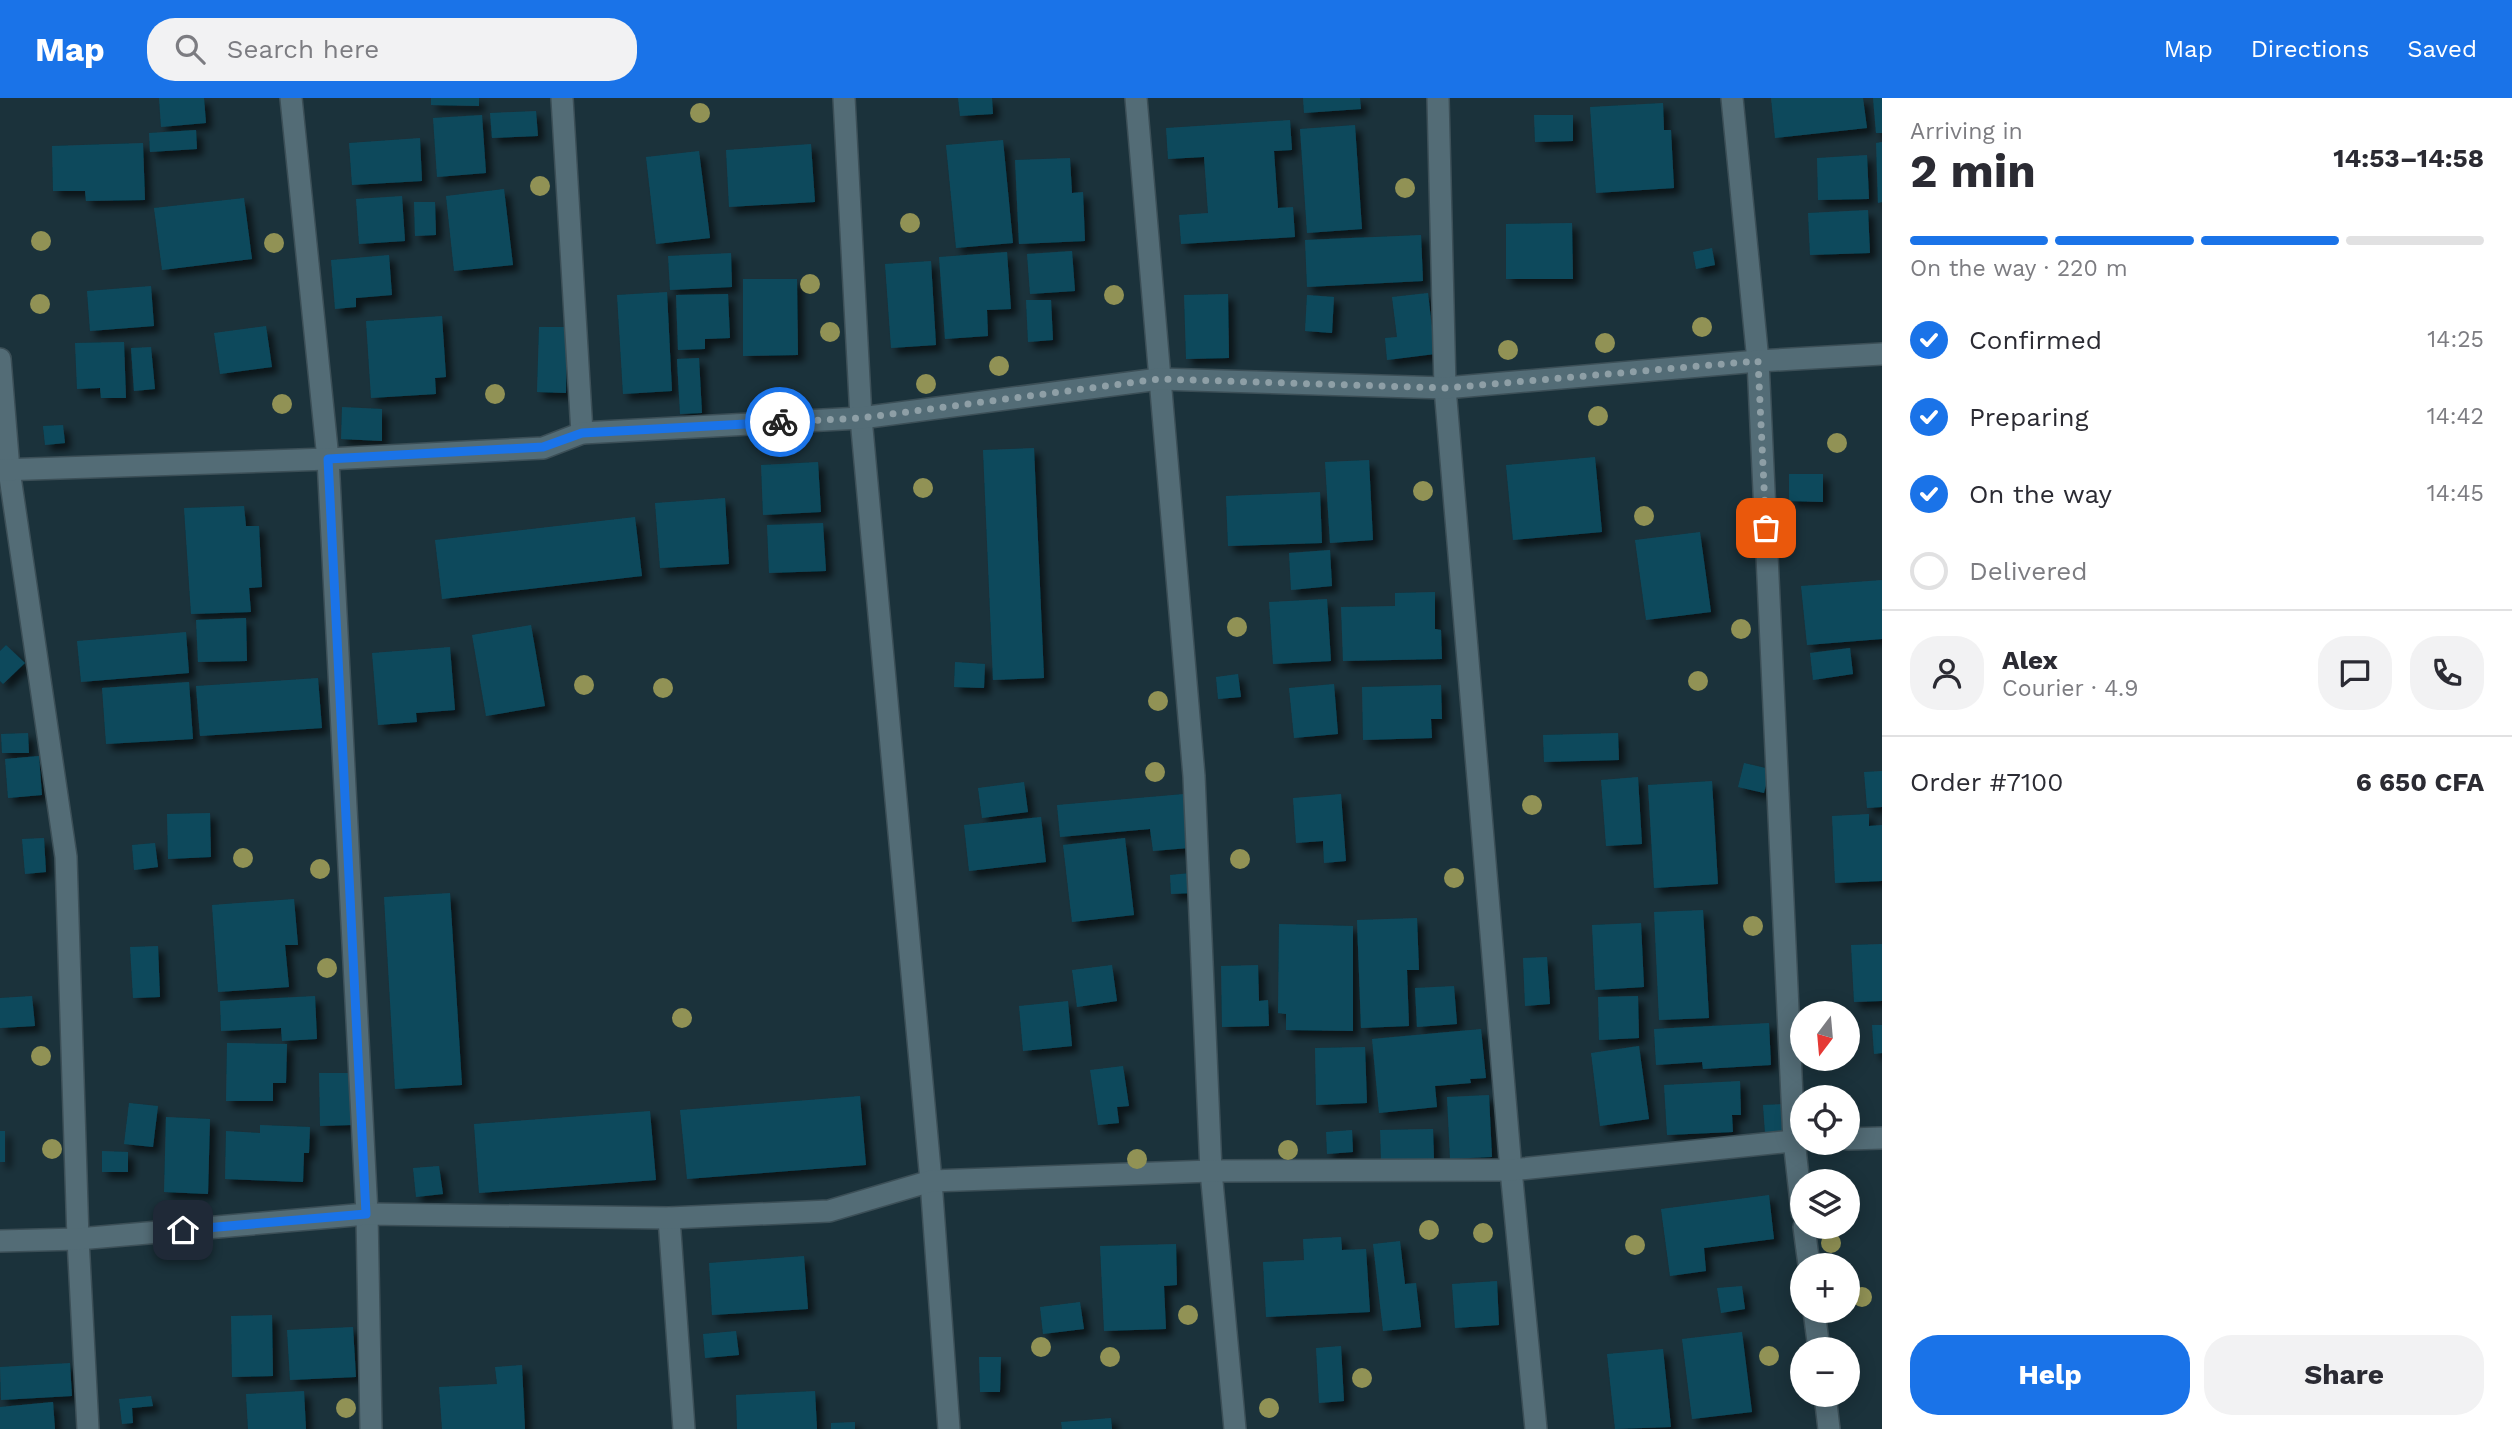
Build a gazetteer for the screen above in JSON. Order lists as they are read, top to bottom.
{
  "north": "bottom",
  "page": {
    "header": "Map",
    "search": "Search here",
    "nav": ["Map", "Directions", "Saved"],
    "heading": ["2 min", "Arriving in", "14:53–14:58"],
    "panel": [
      "Alex",
      "Courier · 4.9",
      "Order #7100",
      "6 650 CFA"
    ],
    "bar": "On the way · 220 m",
    "list": [
      ["Confirmed", "14:25"],
      ["Preparing", "14:42"],
      ["On the way", "14:45"],
      "Delivered"
    ],
    "map_buttons": ["+", "−"],
    "buttons": ["Help", "Share"]
  }
}
